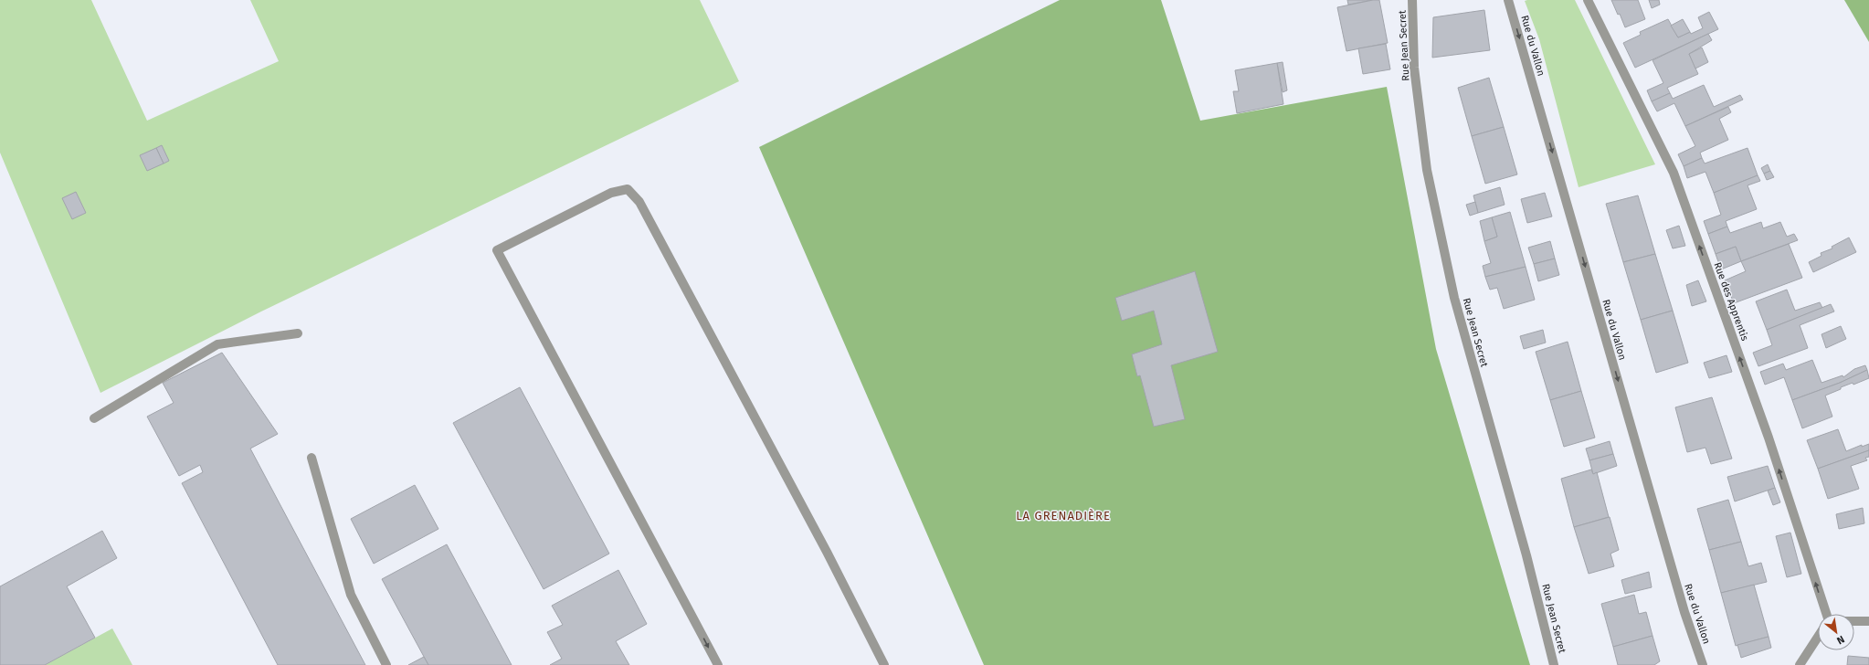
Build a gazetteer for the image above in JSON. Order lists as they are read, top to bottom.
{
  "streets": {
    "street": ["Rue Jean Secret", "Rue du Vallon", "Rue des Apprentis"]
  },
  "one_way": ["Rue du Vallon", "Rue des Apprentis"],
  "districts": ["LA GRENADIÈRE"],
  "north": "bottom right"
}
